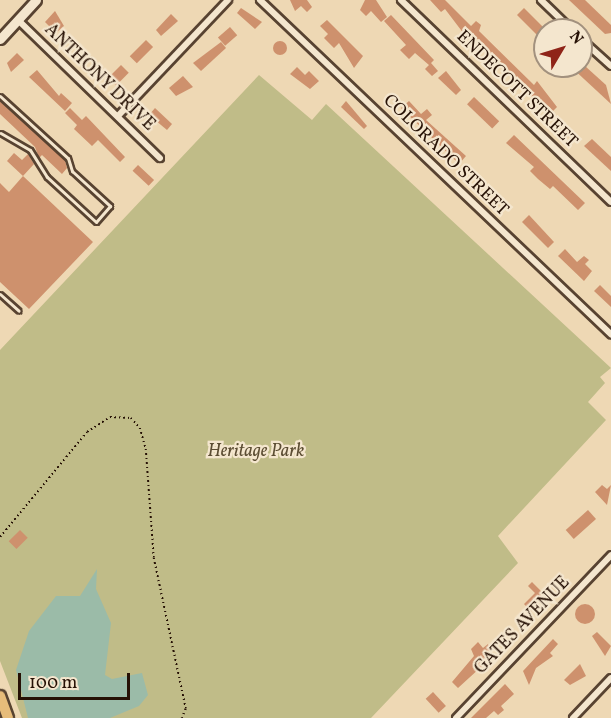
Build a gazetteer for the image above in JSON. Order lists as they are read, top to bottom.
{
  "streets": {
    "street": [
      "ANTHONY DRIVE",
      "ENDECOTT STREET",
      "COLORADO STREET",
      "GATES AVENUE"
    ]
  },
  "parks": ["Heritage Park"],
  "scale_bar": "100 m",
  "north": "top right"
}
